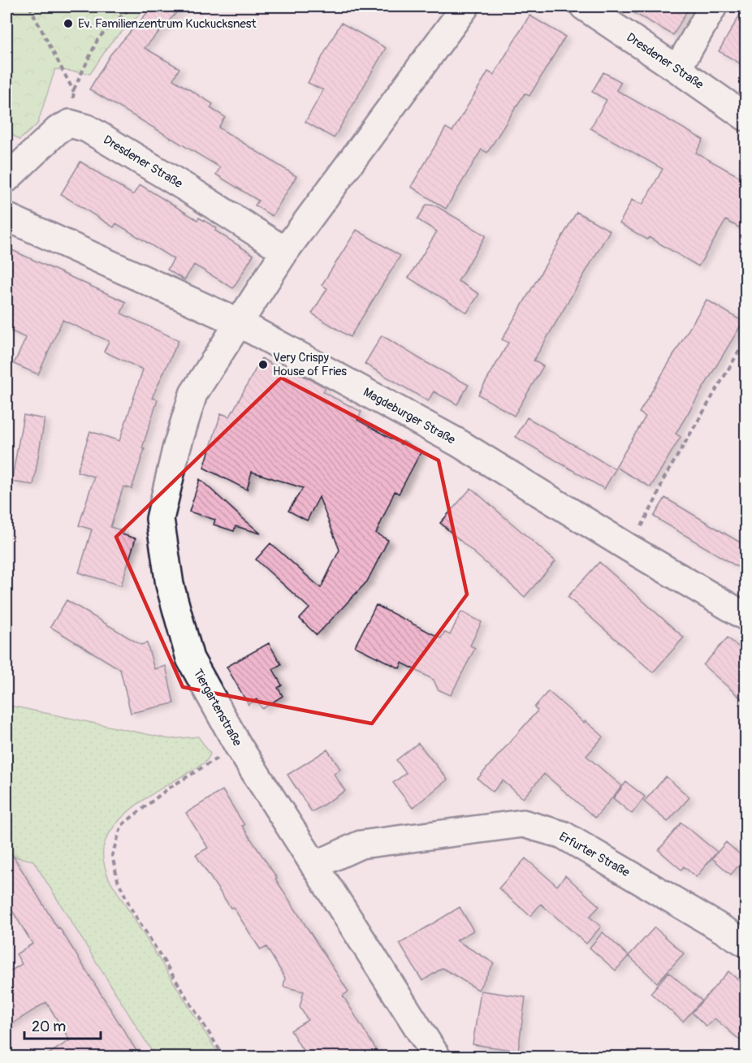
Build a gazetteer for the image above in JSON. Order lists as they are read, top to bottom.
{
  "streets": {
    "street": [
      "Dresdener Straße",
      "Magdeburger Straße",
      "Tiergartenstraße",
      "Erfurter Straße"
    ]
  },
  "crossings": [
    ["Magdeburger Straße", "Tiergartenstraße"],
    ["Tiergartenstraße", "Erfurter Straße"]
  ],
  "places": ["Ev. Familienzentrum Kuckucksnest", "Very Crispy House of Fries"],
  "scale_bar": "20 m"
}
